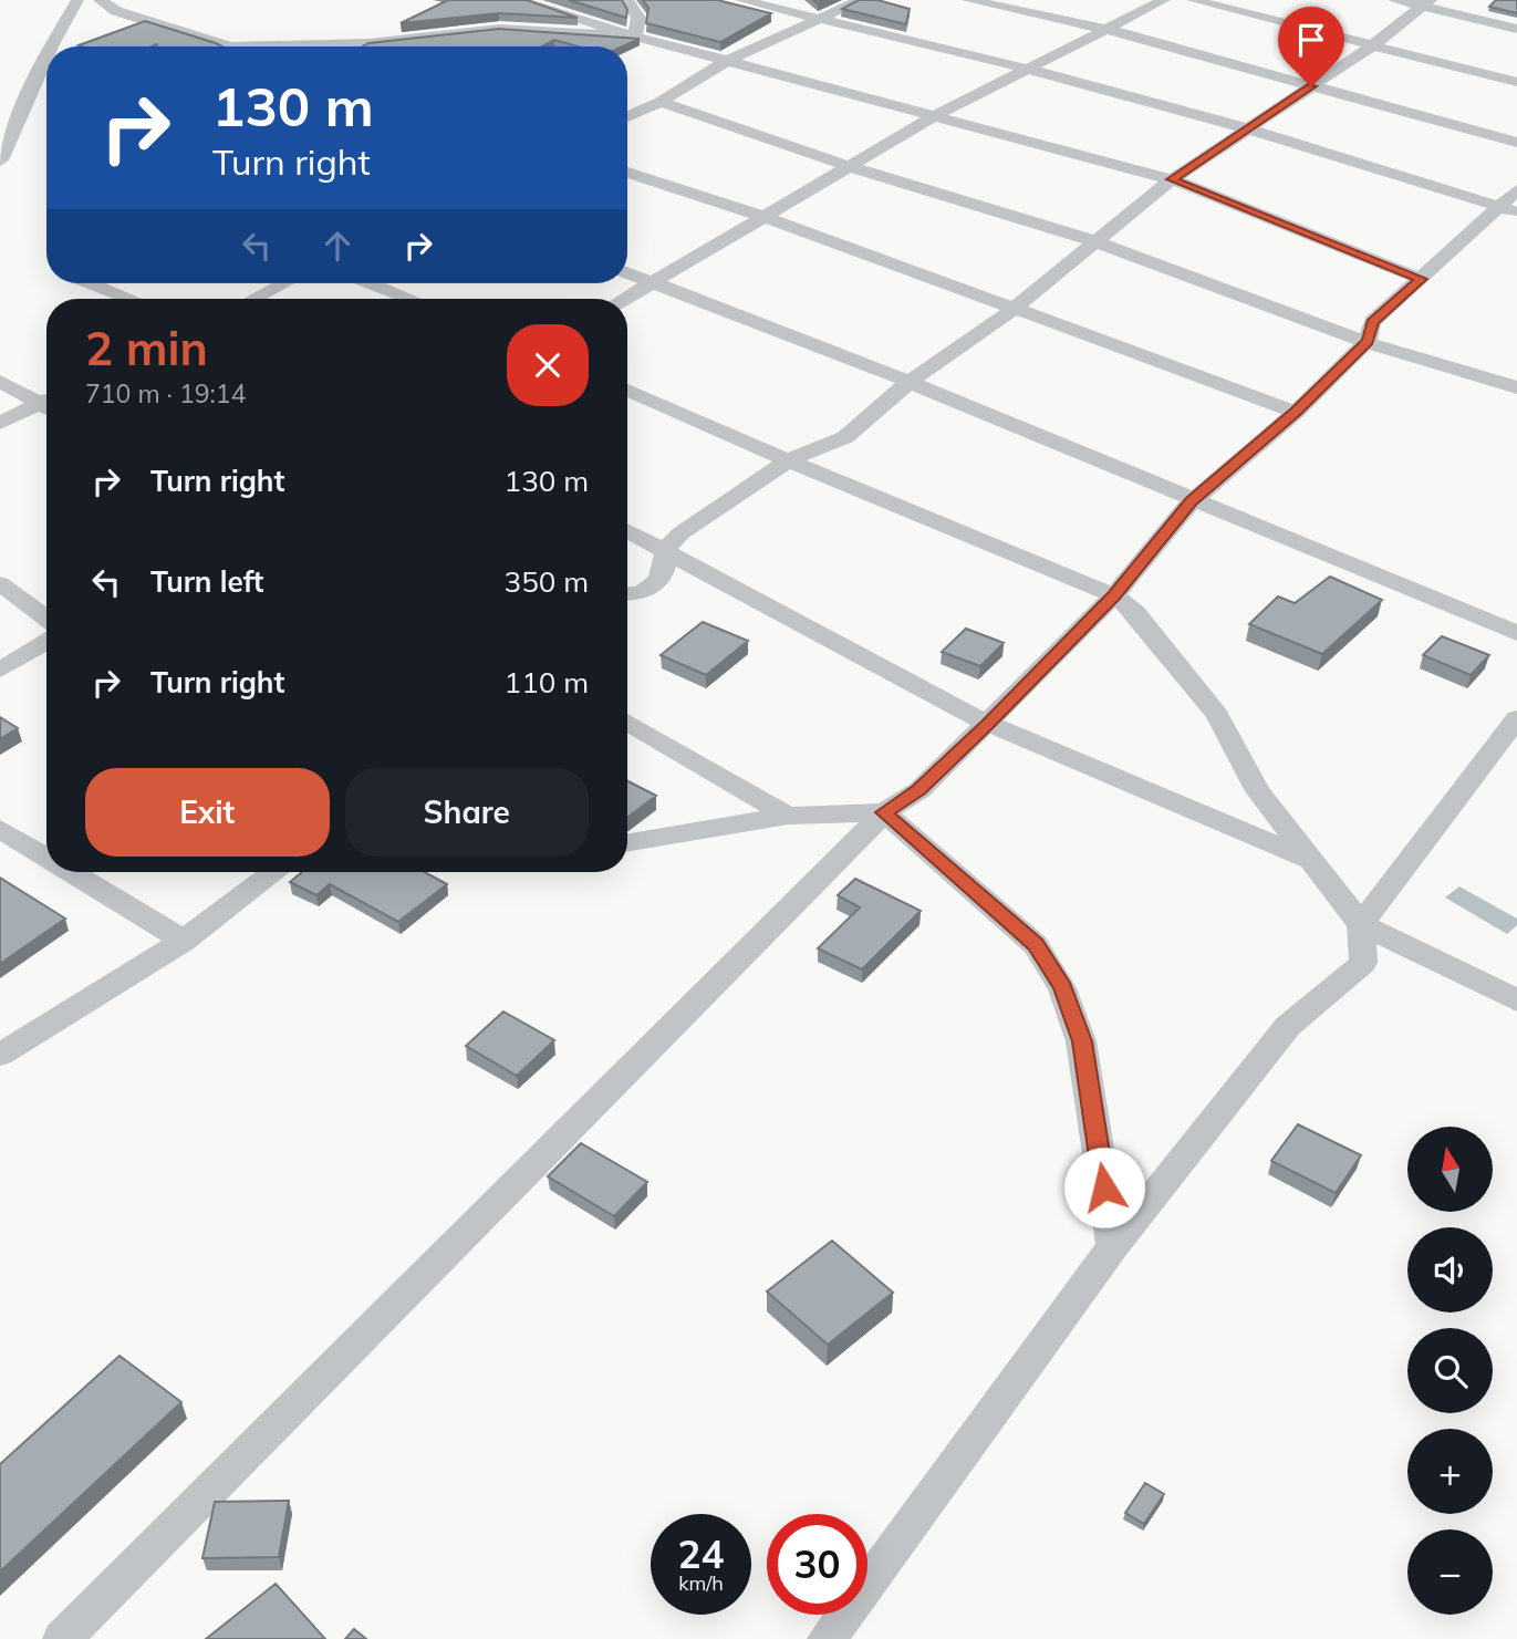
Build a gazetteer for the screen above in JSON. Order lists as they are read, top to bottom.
{
  "north": "top",
  "page": {
    "turn": ["130 m", "Turn right"],
    "heading": ["2 min", "710 m · 19:14"],
    "list": [
      {
        "name": "Turn right",
        "value": "130 m"
      },
      {
        "name": "Turn left",
        "value": "350 m"
      },
      {
        "name": "Turn right",
        "value": "110 m"
      }
    ],
    "buttons": ["Exit", "Share"],
    "map_buttons": ["+", "−"],
    "speed": "24 km/h",
    "limit": "30"
  }
}
